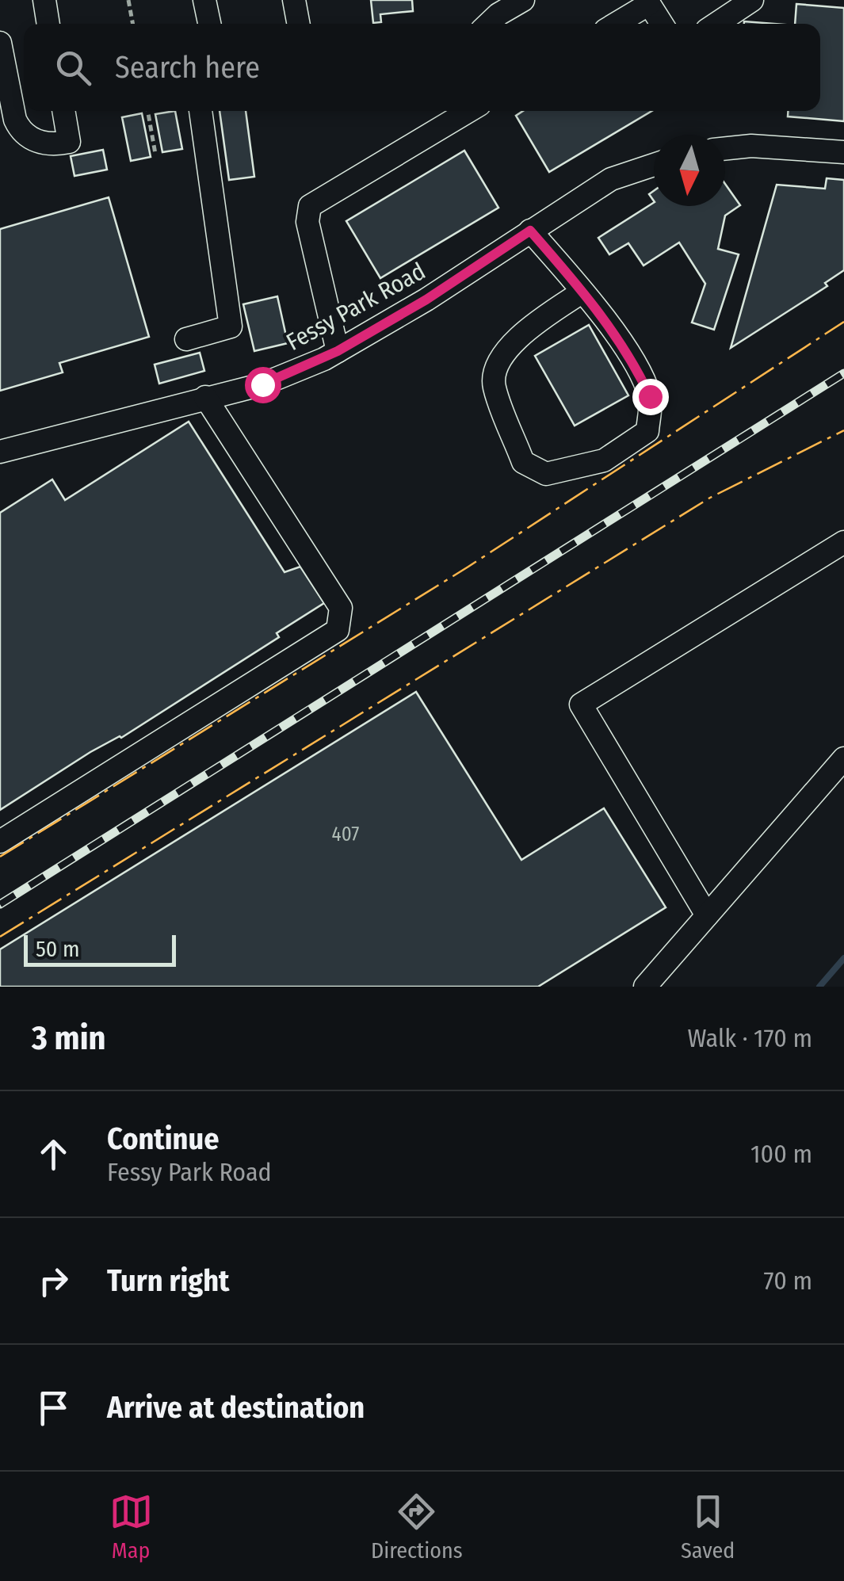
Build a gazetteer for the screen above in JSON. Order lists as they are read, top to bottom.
{
  "streets": {
    "street": ["Fessy Park Road"]
  },
  "house_numbers": ["407"],
  "scale_bar": "50 m",
  "north": "bottom",
  "page": {
    "search": "Search here",
    "scale": "50 m",
    "heading": ["3 min", "Walk · 170 m"],
    "list": [
      ["Continue", "Fessy Park Road", "100 m"],
      ["Turn right", "70 m"],
      "Arrive at destination"
    ],
    "nav": ["Map", "Directions", "Saved"]
  }
}
